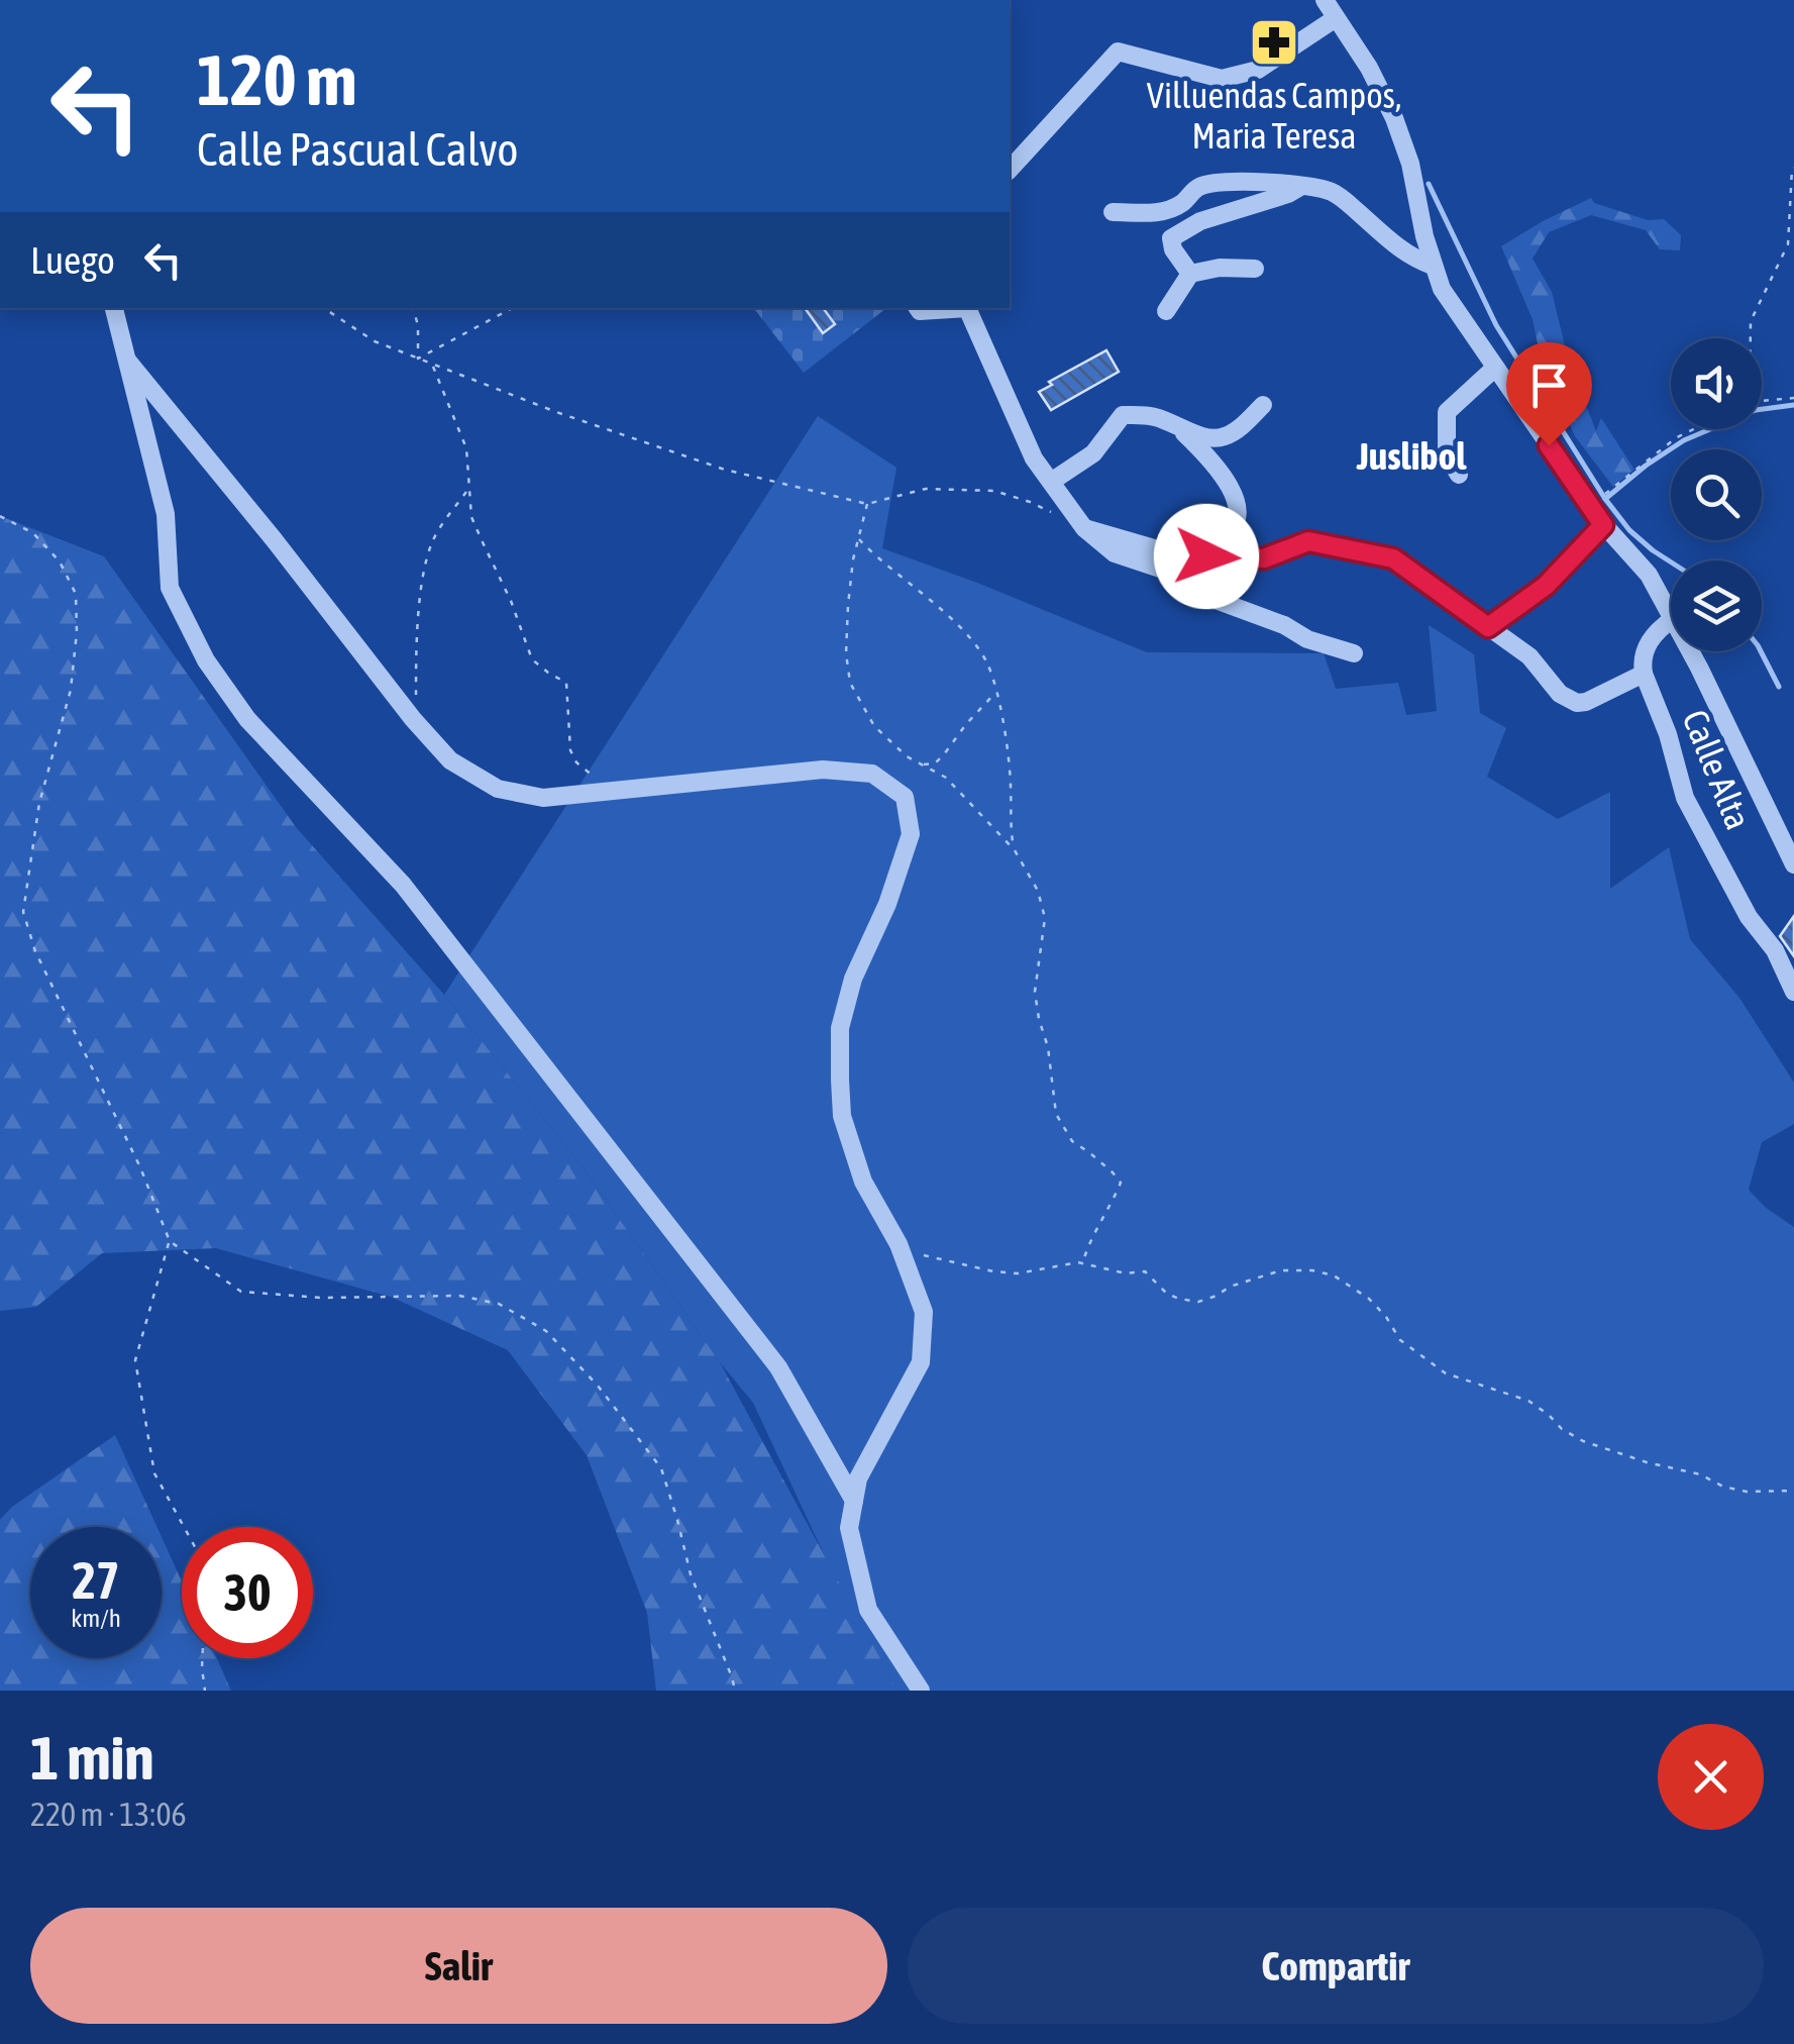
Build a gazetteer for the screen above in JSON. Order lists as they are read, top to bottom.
{
  "streets": {
    "street": ["Calle Alta"]
  },
  "districts": ["Juslibol"],
  "places": {
    "pharmacy": ["Villuendas Campos, Maria Teresa"]
  },
  "page": {
    "turn": ["120 m", "Calle Pascual Calvo"],
    "then": "Luego",
    "speed": "27 km/h",
    "limit": "30",
    "heading": ["1 min", "220 m · 13:06"],
    "buttons": ["Salir", "Compartir"]
  }
}
